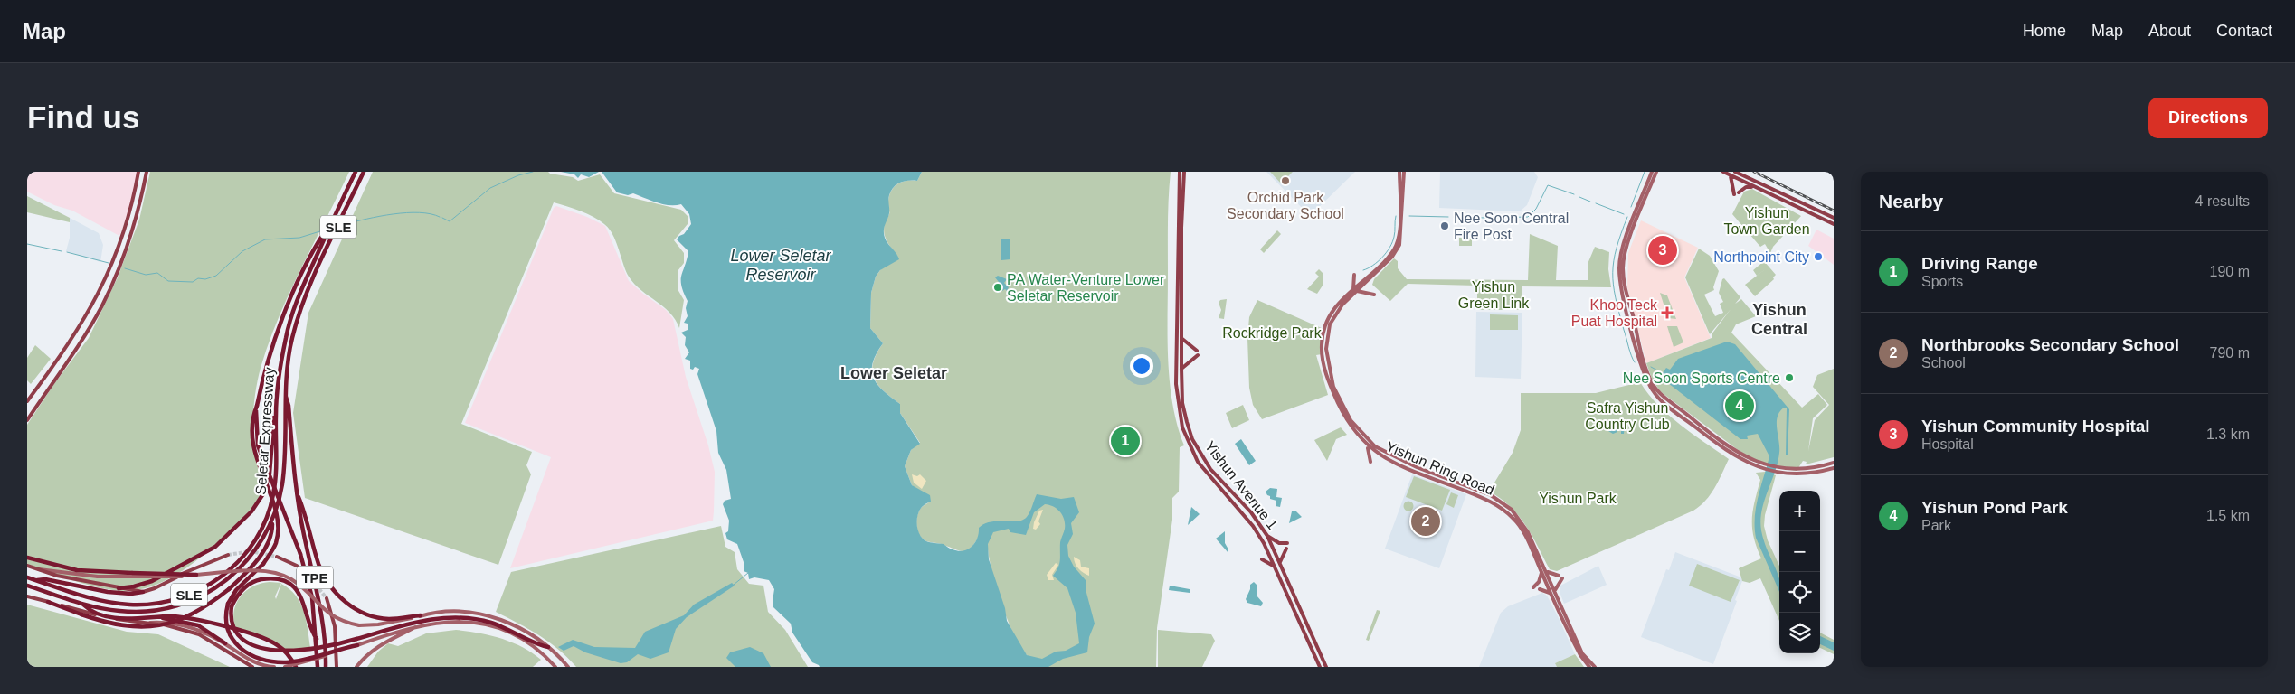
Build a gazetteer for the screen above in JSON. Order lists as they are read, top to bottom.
{
  "streets": {
    "highway": ["SLE", "Seletar Expressway", "TPE"],
    "main road": ["Yishun Ring Road", "Yishun Avenue 1"]
  },
  "crossings": [
    ["Seletar Expressway", "TPE"]
  ],
  "districts": ["Yishun Central", "Lower Seletar"],
  "water": ["Lower Seletar Reservoir"],
  "parks": [
    "Yishun Town Garden",
    "Yishun Green Link",
    "Rockridge Park",
    "Safra Yishun Country Club",
    "Yishun Park"
  ],
  "places": {
    "other": [
      "Orchid Park Secondary School",
      "Nee Soon Central Fire Post",
      "Northpoint City",
      "PA Water-Venture Lower Seletar Reservoir",
      "Nee Soon Sports Centre"
    ],
    "health": ["Khoo Teck Puat Hospital"]
  },
  "page": {
    "header": "Map",
    "nav": [
      "Home",
      "Map",
      "About",
      "Contact"
    ],
    "buttons": "Directions",
    "title": "Find us",
    "heading": ["Nearby", "4 results"],
    "list": [
      {
        "mark": "1",
        "name": "Driving Range",
        "note": "Sports",
        "value": "190 m"
      },
      {
        "mark": "2",
        "name": "Northbrooks Secondary School",
        "note": "School",
        "value": "790 m"
      },
      {
        "mark": "3",
        "name": "Yishun Community Hospital",
        "note": "Hospital",
        "value": "1.3 km"
      },
      {
        "mark": "4",
        "name": "Yishun Pond Park",
        "note": "Park",
        "value": "1.5 km"
      }
    ],
    "pins": [
      "3",
      "4",
      "1",
      "2"
    ],
    "map_buttons": ["+", "−"]
  }
}
